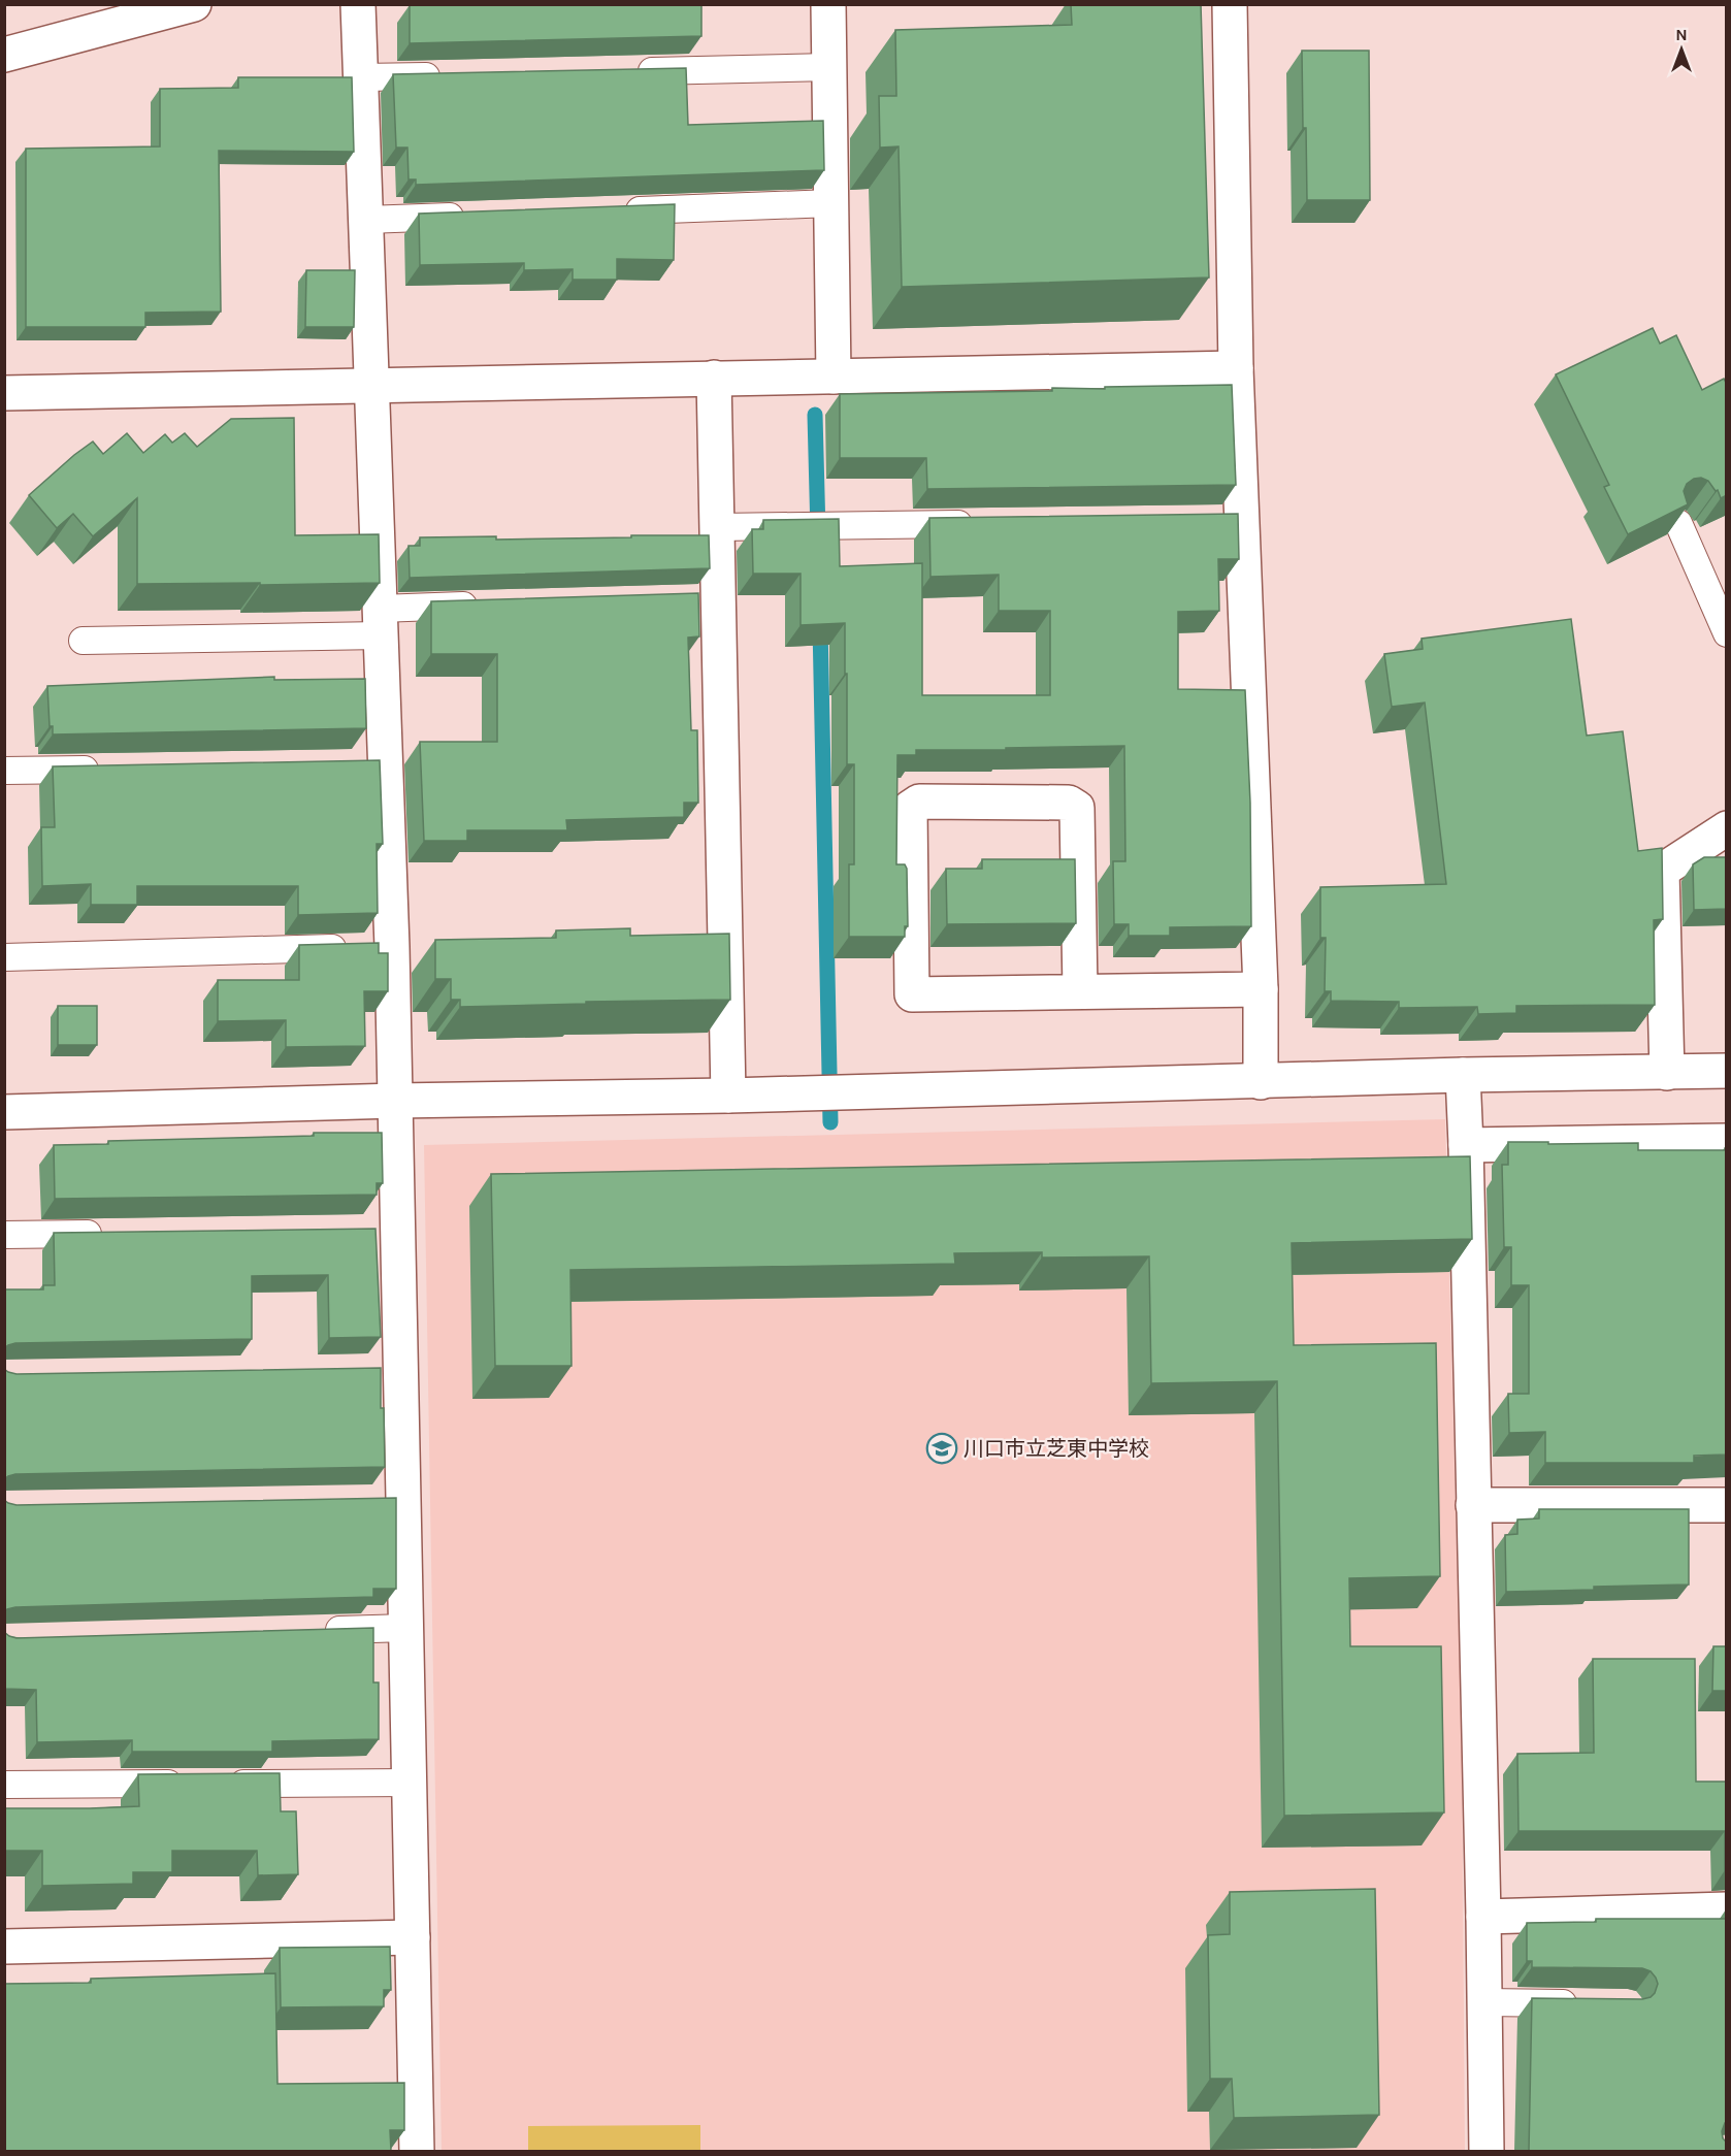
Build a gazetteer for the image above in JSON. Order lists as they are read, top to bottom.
{
  "places": {
    "school or university": ["川口市立芝東中学校"]
  },
  "north": "top"
}
